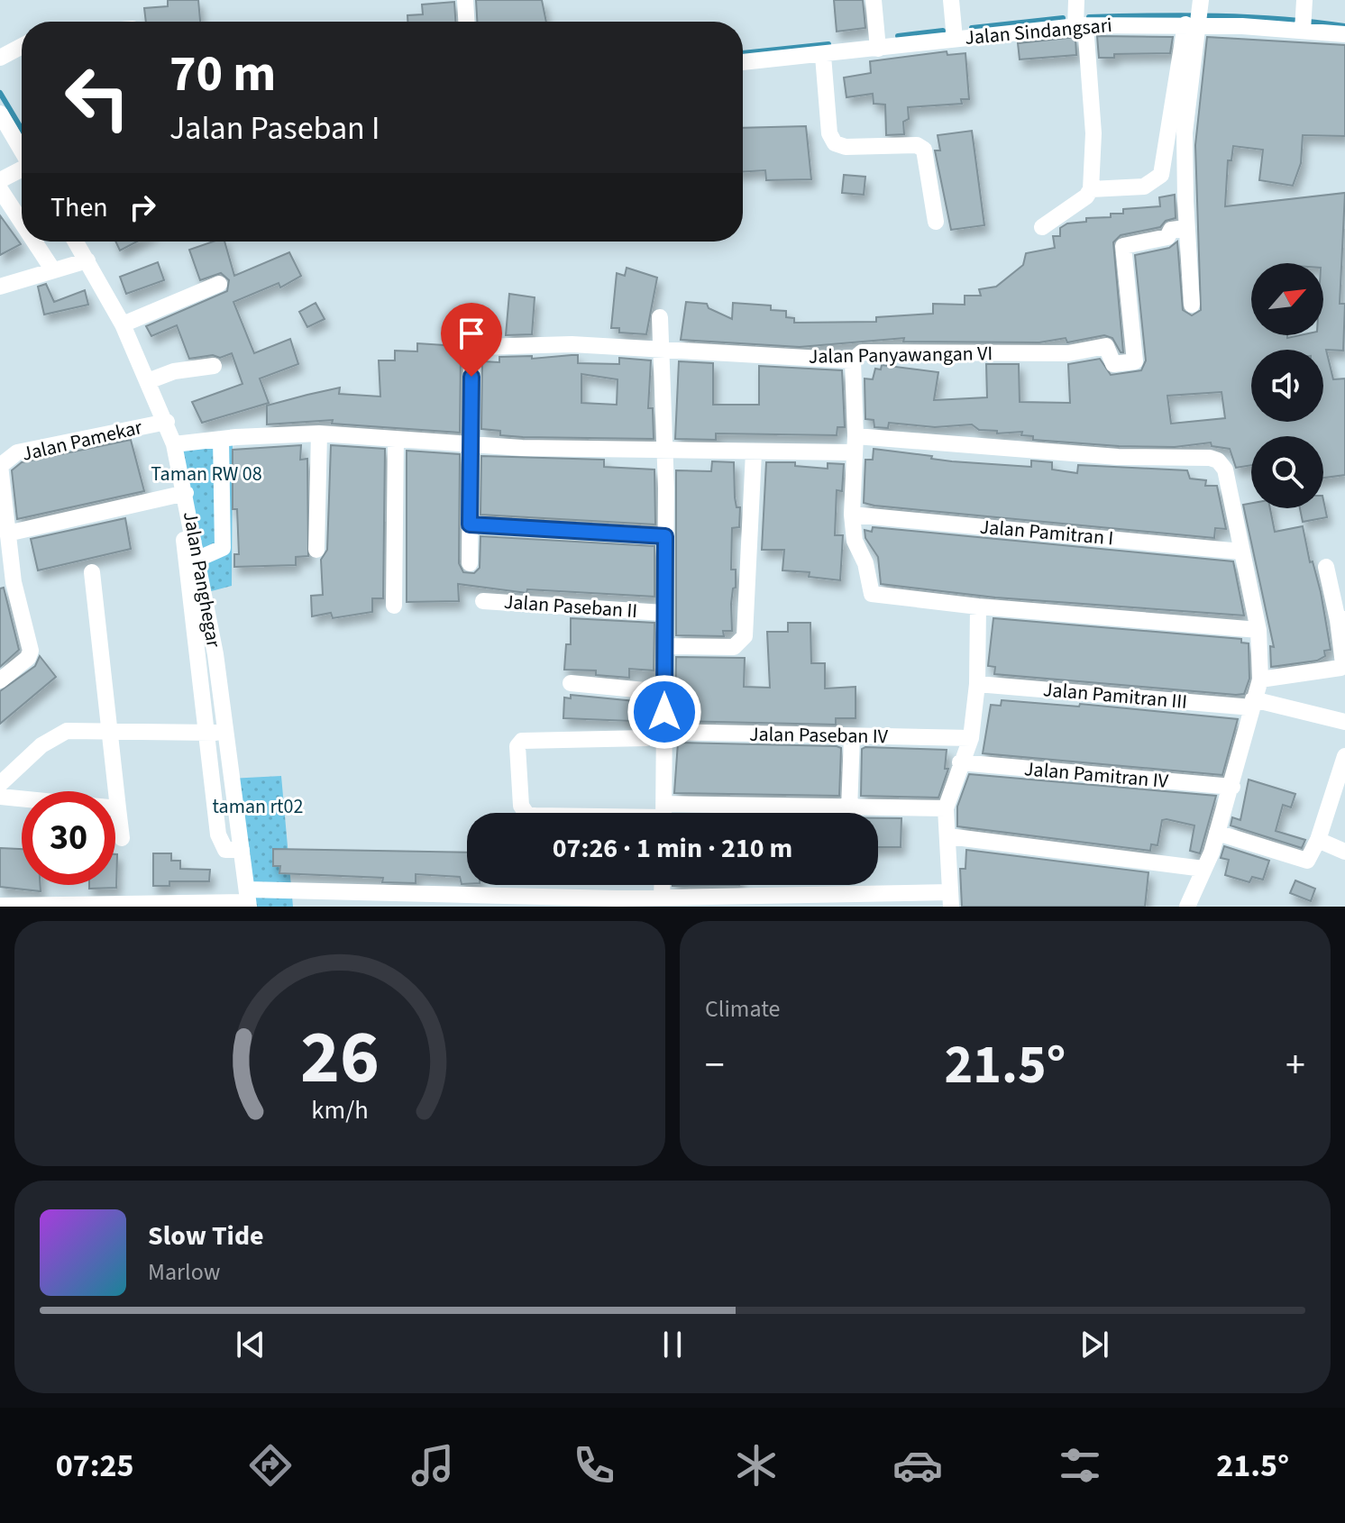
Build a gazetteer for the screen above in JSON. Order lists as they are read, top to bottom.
{
  "streets": {
    "street": [
      "Jalan Sindangsari",
      "Jalan Panyawangan VI",
      "Jalan Pamekar",
      "Jalan Pamitran I",
      "Jalan Panghegar",
      "Jalan Paseban II",
      "Jalan Pamitran III",
      "Jalan Paseban IV",
      "Jalan Pamitran IV"
    ]
  },
  "crossings": [
    ["Jalan Pamekar", "Jalan Panghegar"]
  ],
  "parks": ["Taman RW 08", "taman rt02"],
  "north": "top right",
  "page": {
    "turn": ["70 m", "Jalan Paseban I"],
    "then": "Then",
    "limit": "30",
    "trip": "07:26 · 1 min · 210 m",
    "tile": "Climate",
    "heat": ["−", "21.5°", "+"],
    "song": ["Slow Tide", "Marlow"],
    "tabs": ["07:25", "21.5°"],
    "gauge": ["26", "km/h"]
  }
}
